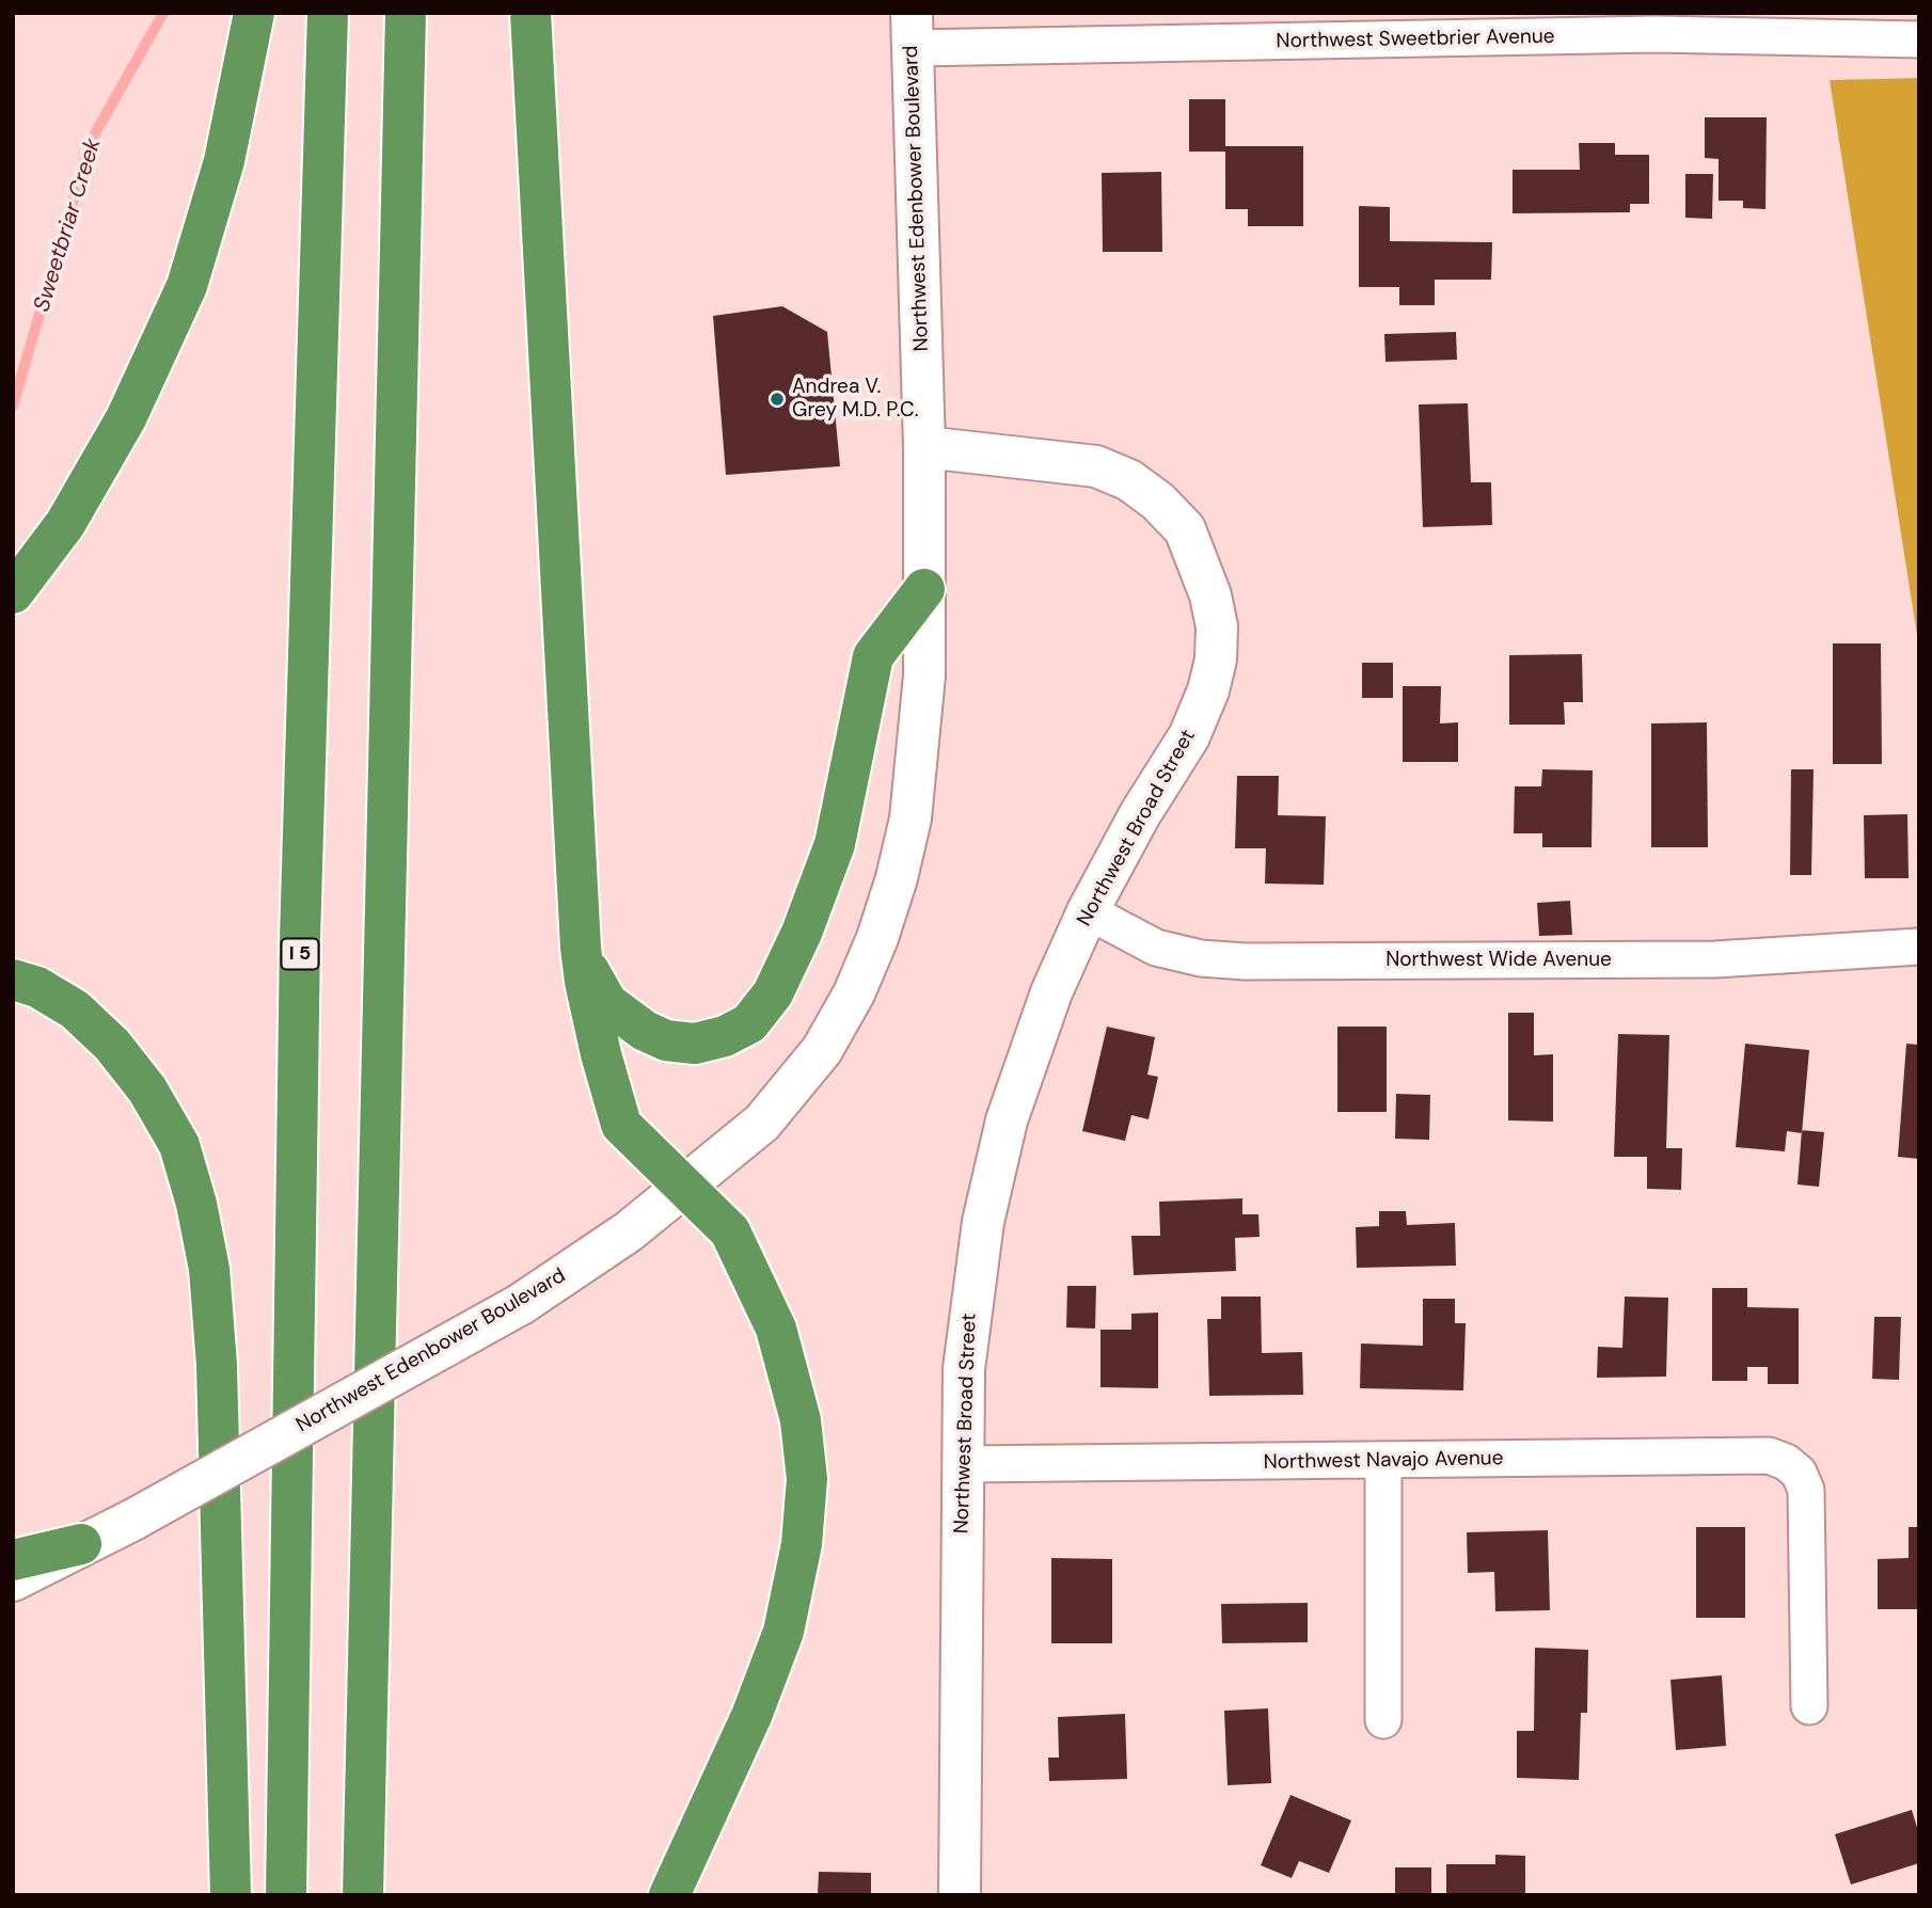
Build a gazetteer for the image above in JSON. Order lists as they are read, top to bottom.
{
  "streets": {
    "highway": ["I 5"],
    "main road": ["Northwest Edenbower Boulevard", "Northwest Broad Street"],
    "street": ["Northwest Sweetbrier Avenue", "Northwest Wide Avenue", "Northwest Navajo Avenue"]
  },
  "crossings": [
    ["Northwest Sweetbrier Avenue", "Northwest Edenbower Boulevard"],
    ["Northwest Edenbower Boulevard", "Northwest Broad Street"],
    ["Northwest Broad Street", "Northwest Wide Avenue"],
    ["Northwest Broad Street", "Northwest Navajo Avenue"]
  ],
  "water": ["Sweetbriar Creek"],
  "places": ["Andrea V. Grey M.D. P.C."]
}
